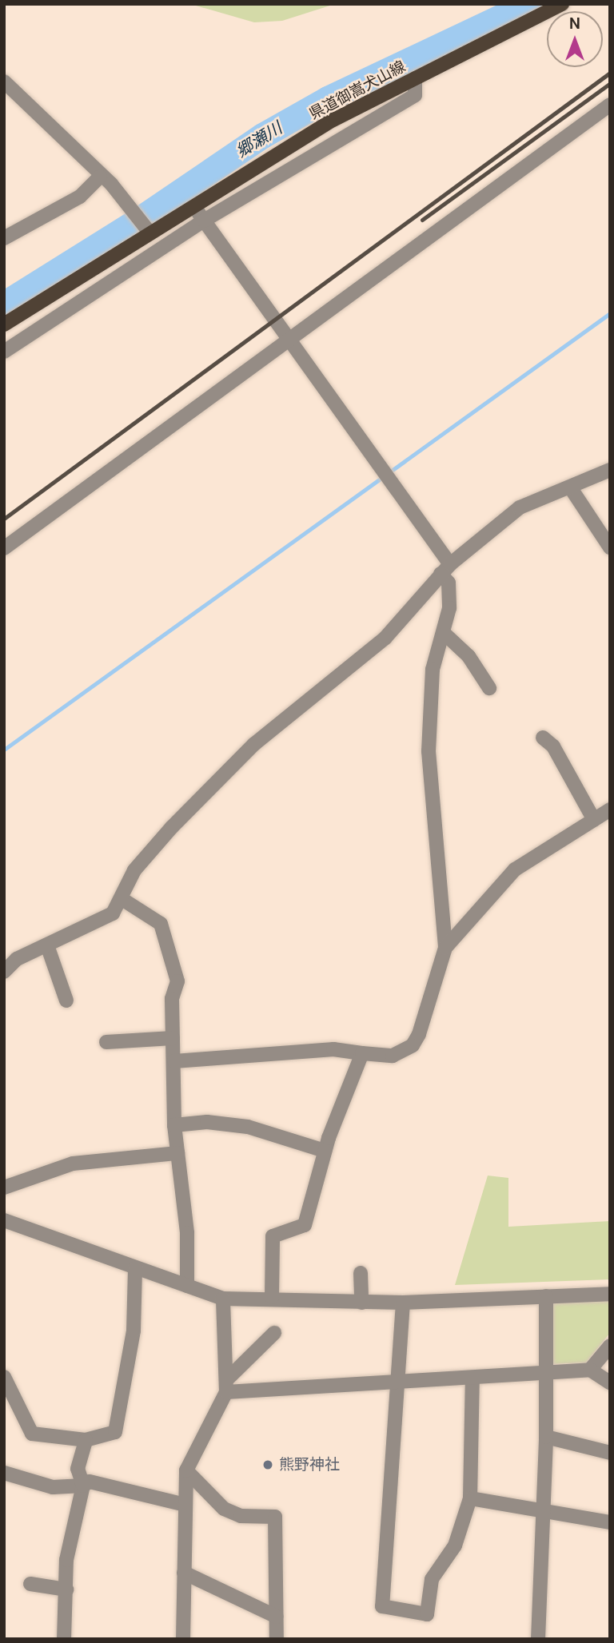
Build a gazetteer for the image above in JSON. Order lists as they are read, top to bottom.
{
  "streets": {
    "main road": ["県道御嵩犬山線"]
  },
  "water": ["郷瀬川"],
  "places": ["熊野神社"],
  "north": "top"
}
